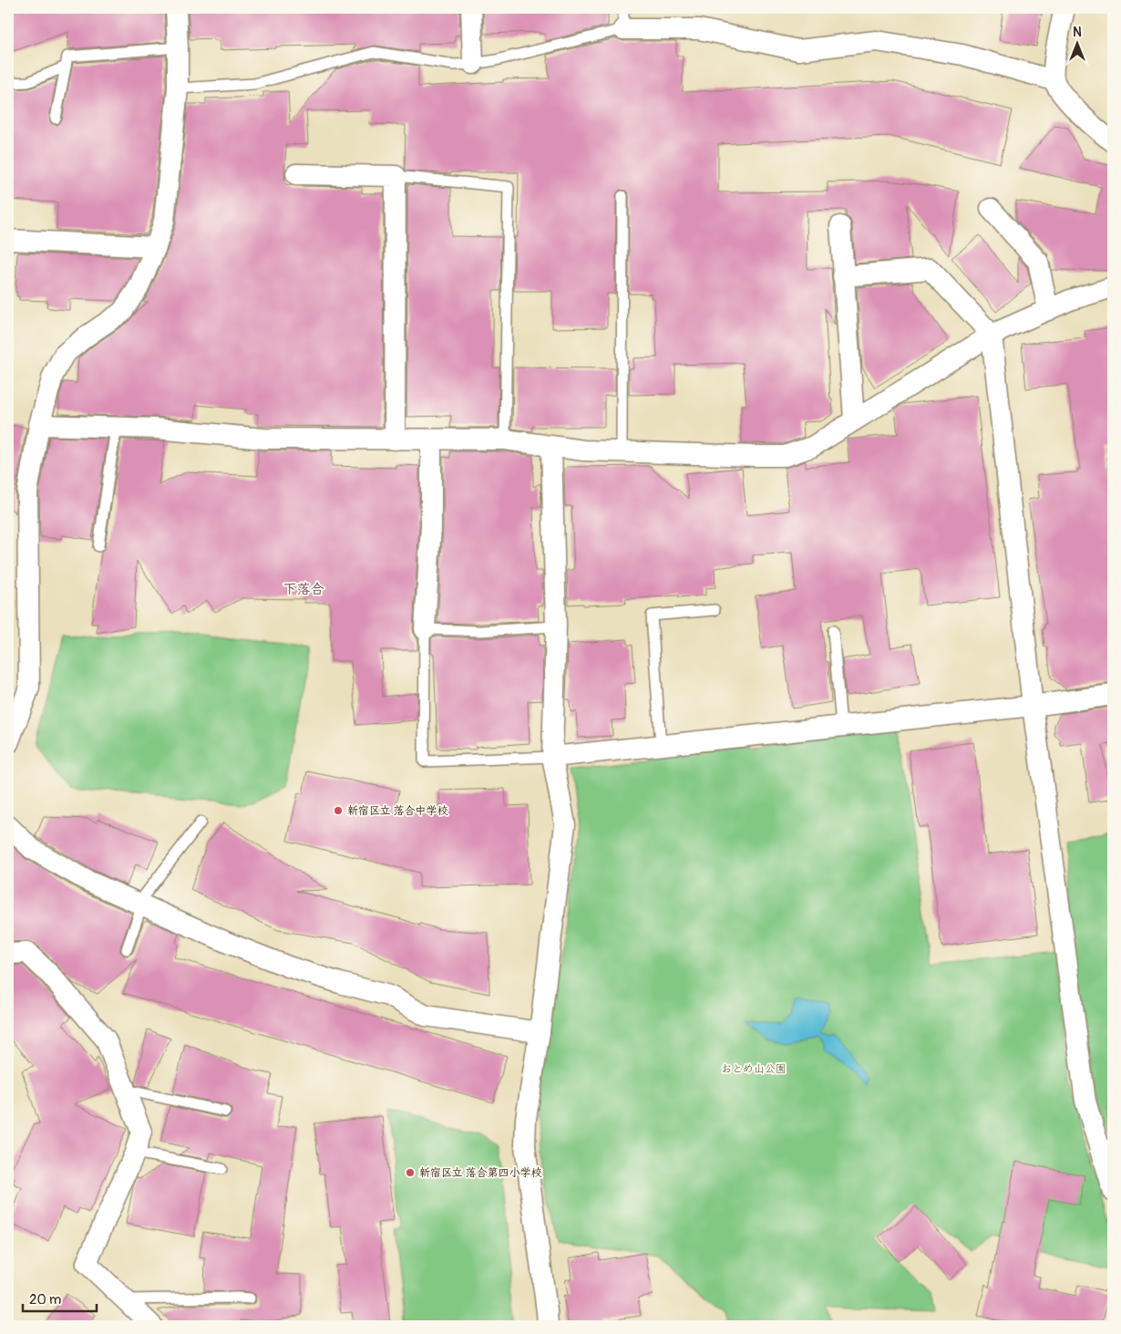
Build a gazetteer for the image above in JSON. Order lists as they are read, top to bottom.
{
  "districts": ["下落合"],
  "parks": ["おとめ山公園"],
  "places": ["新宿区立 落合中学校", "新宿区立 落合第四小学校"],
  "scale_bar": "20 m",
  "north": "top"
}
